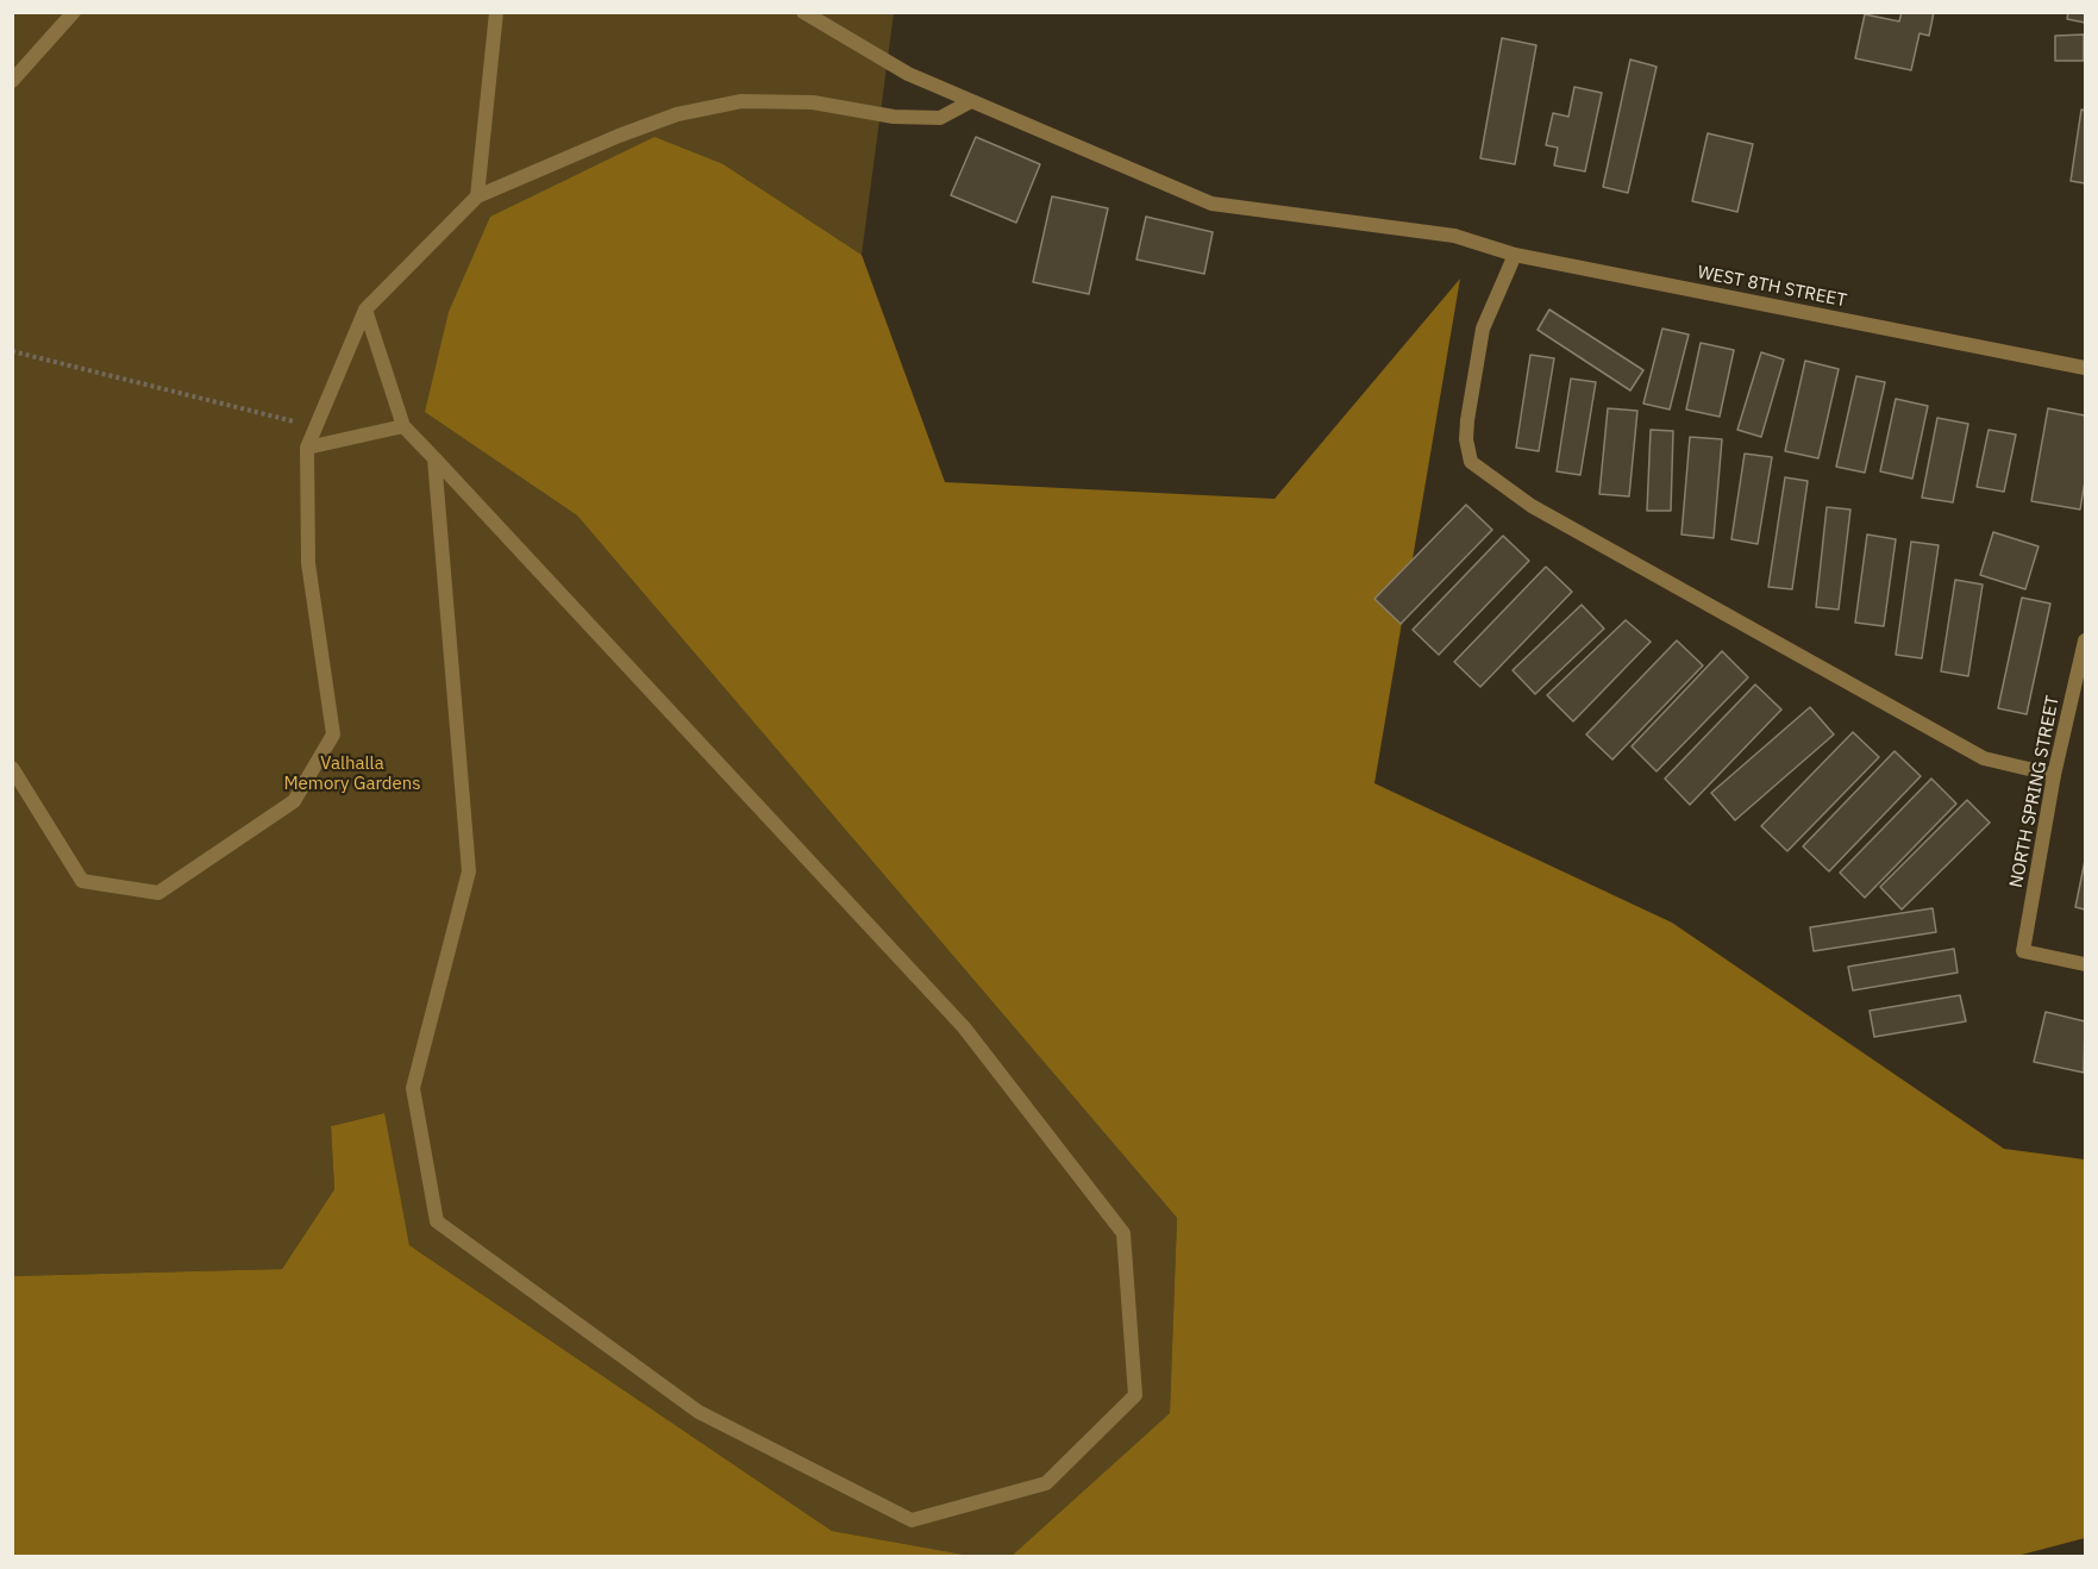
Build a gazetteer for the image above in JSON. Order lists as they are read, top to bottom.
{
  "streets": {
    "street": ["WEST 8TH STREET", "NORTH SPRING STREET"]
  },
  "parks": ["Valhalla Memory Gardens"]
}
